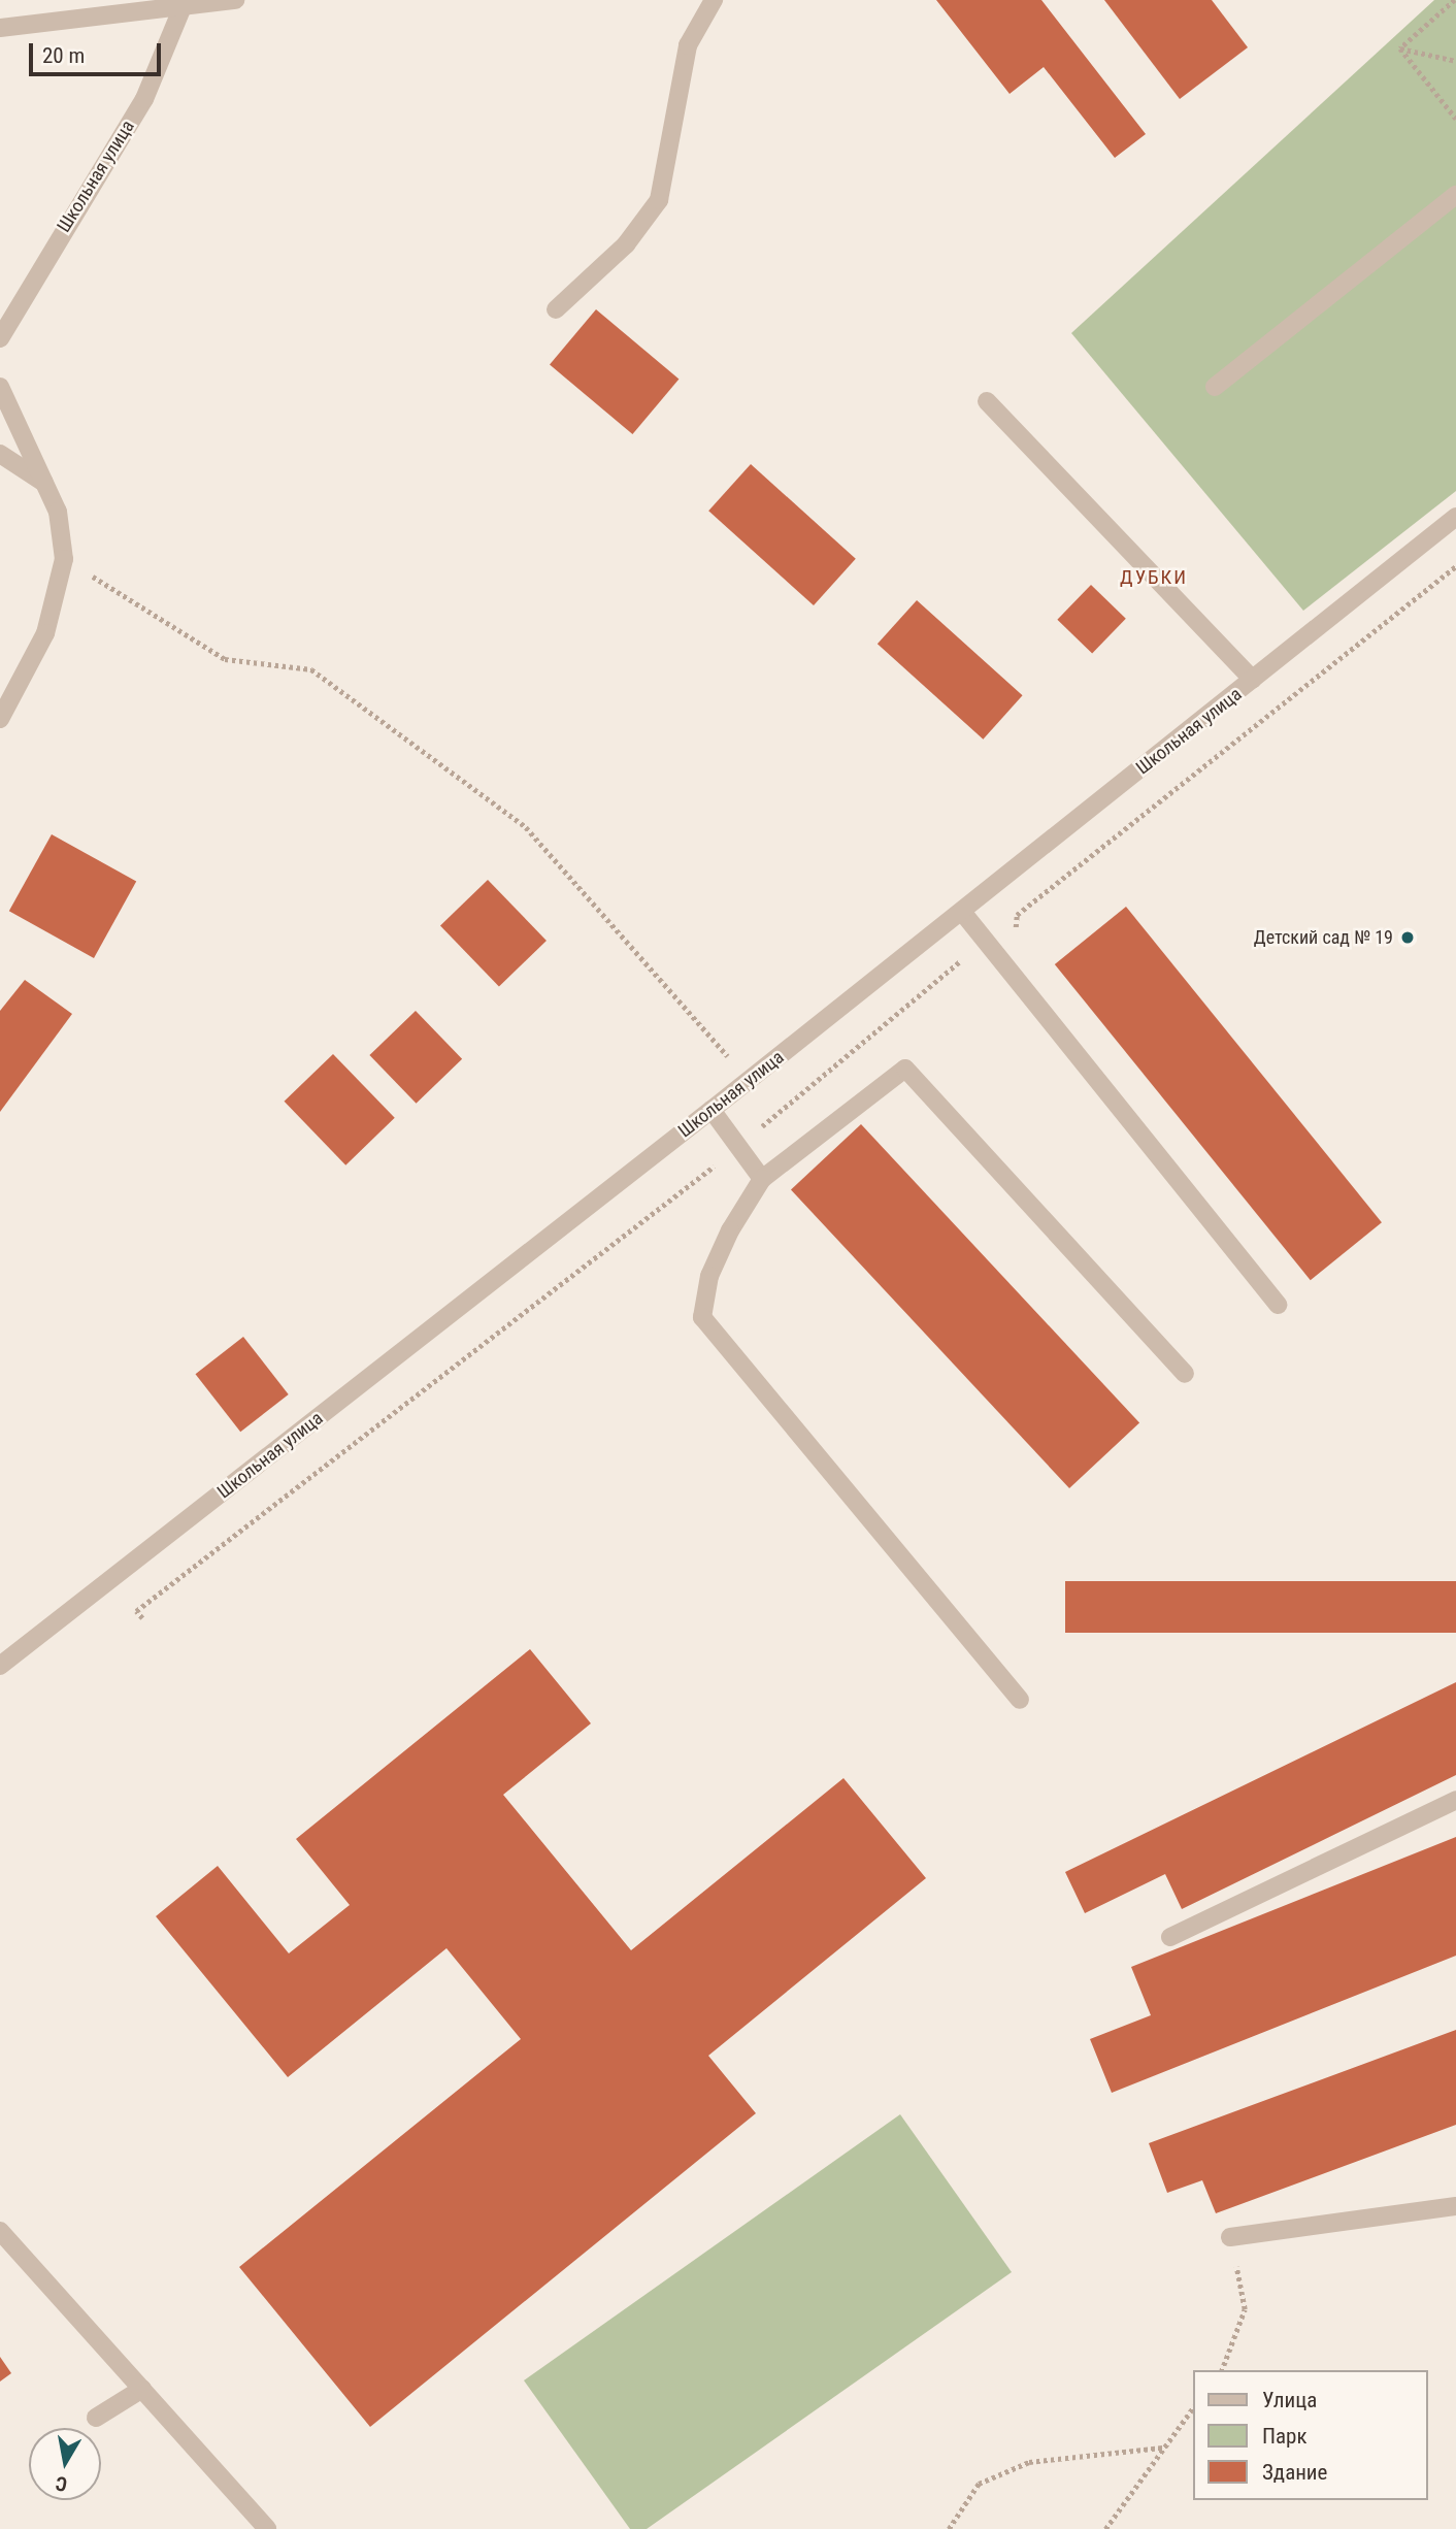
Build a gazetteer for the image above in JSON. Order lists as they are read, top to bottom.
{
  "streets": {
    "street": ["Школьная улица"]
  },
  "districts": ["ДУБКИ"],
  "places": ["Детский сад № 19"],
  "legend": ["Улица", "Парк", "Здание"],
  "scale_bar": "20 m",
  "north": "bottom"
}
